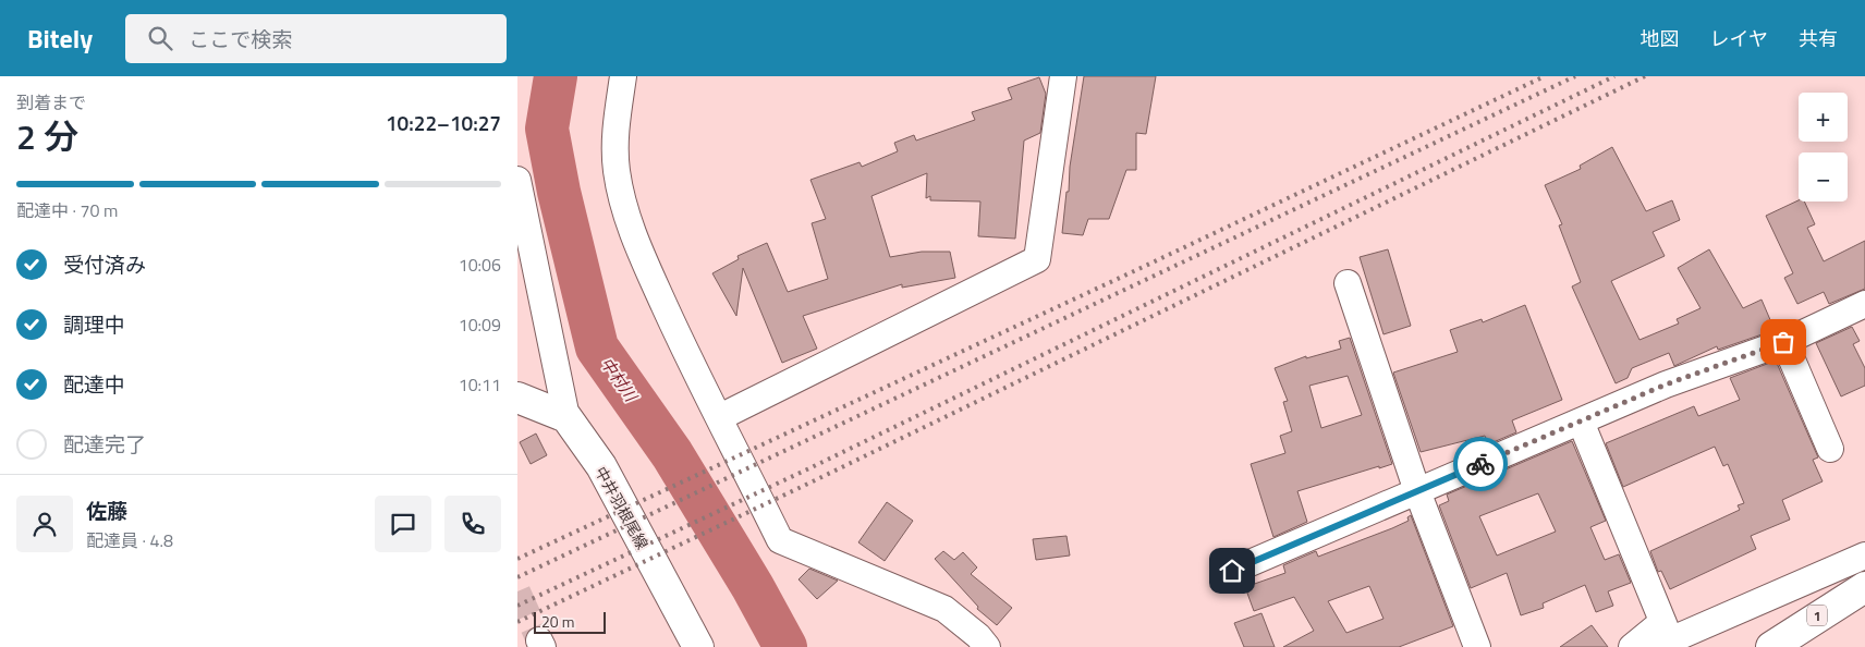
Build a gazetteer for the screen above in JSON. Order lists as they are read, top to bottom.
{
  "streets": {
    "main road": ["中井羽根尾線", "1"]
  },
  "water": ["中村川"],
  "scale_bar": "20 m",
  "page": {
    "header": "Bitely",
    "search": "ここで検索",
    "nav": ["地図", "レイヤ", "共有"],
    "heading": ["2 分", "到着まで", "10:22–10:27"],
    "panel": ["佐藤", "配達員 · 4.8"],
    "map_buttons": ["+", "−"],
    "bar": "配達中 · 70 m",
    "list": [
      ["受付済み", "10:06"],
      ["調理中", "10:09"],
      ["配達中", "10:11"],
      "配達完了"
    ],
    "scale": "20 m"
  }
}
